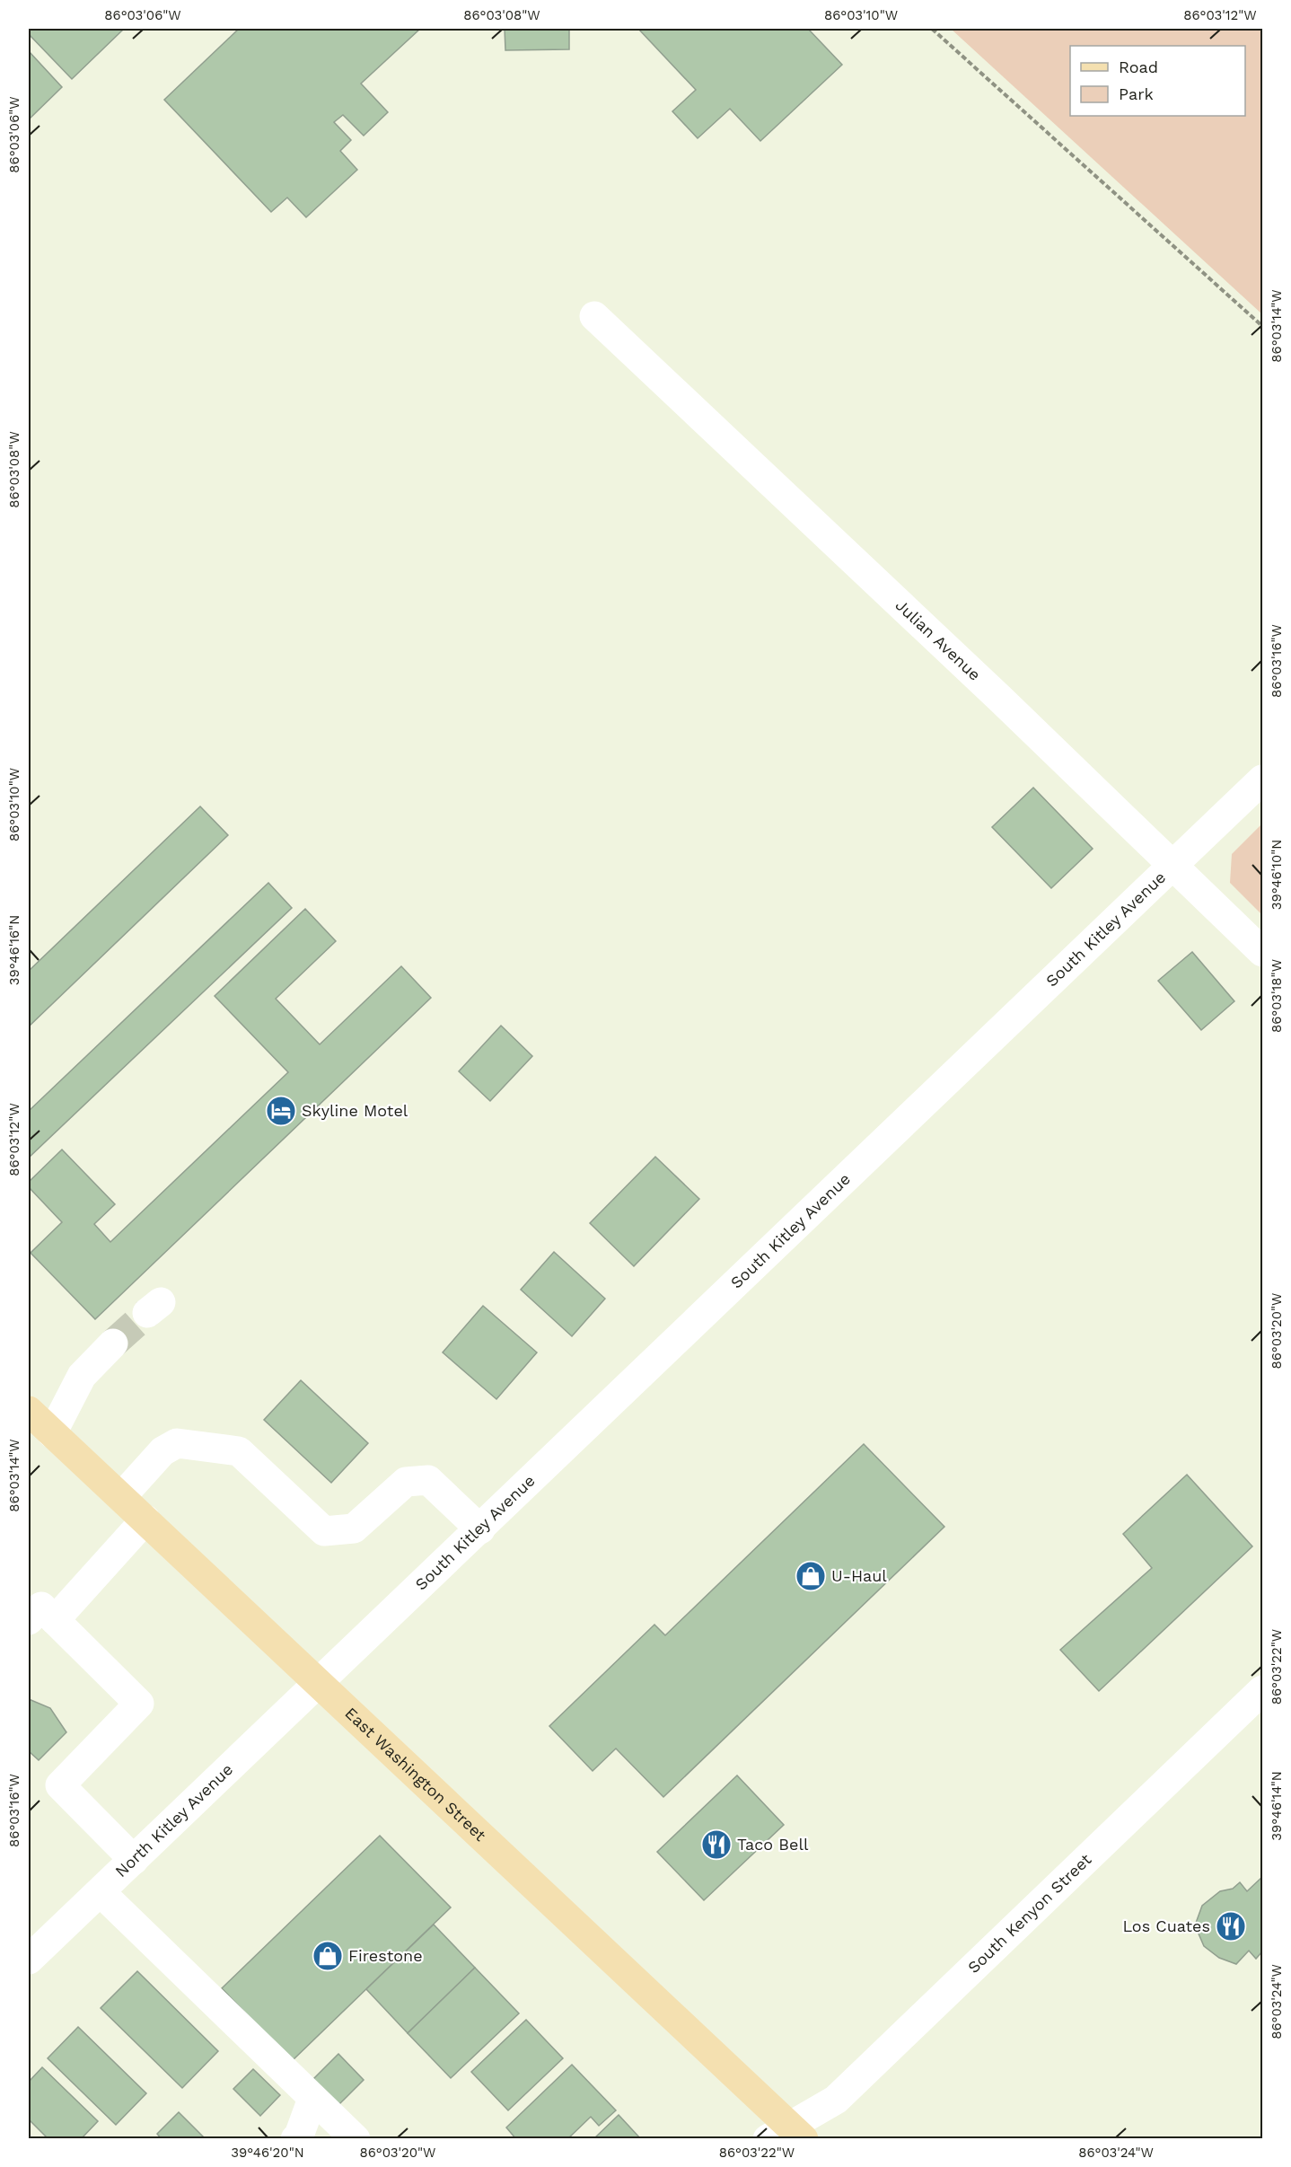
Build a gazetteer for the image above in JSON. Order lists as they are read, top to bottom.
{
  "streets": {
    "main road": ["East Washington Street"],
    "street": [
      "Julian Avenue",
      "South Kitley Avenue",
      "North Kitley Avenue",
      "South Kenyon Street"
    ]
  },
  "crossings": [
    ["Julian Avenue", "South Kitley Avenue"],
    ["South Kitley Avenue", "East Washington Street"],
    ["South Kitley Avenue", "North Kitley Avenue"],
    ["East Washington Street", "North Kitley Avenue"],
    ["East Washington Street", "South Kenyon Street"]
  ],
  "places": {
    "hotel": ["Skyline Motel"],
    "shop": ["U-Haul", "Firestone"],
    "restaurant": ["Taco Bell", "Los Cuates"]
  },
  "legend": ["Road", "Park"],
  "coordinates": [
    "86°03'06\"W",
    "86°03'08\"W",
    "86°03'10\"W",
    "86°03'12\"W",
    "86°03'14\"W",
    "86°03'16\"W",
    "39°46'10\"N",
    "39°46'16\"N",
    "86°03'18\"W",
    "86°03'20\"W",
    "86°03'22\"W",
    "39°46'14\"N",
    "86°03'24\"W",
    "39°46'20\"N"
  ]
}
